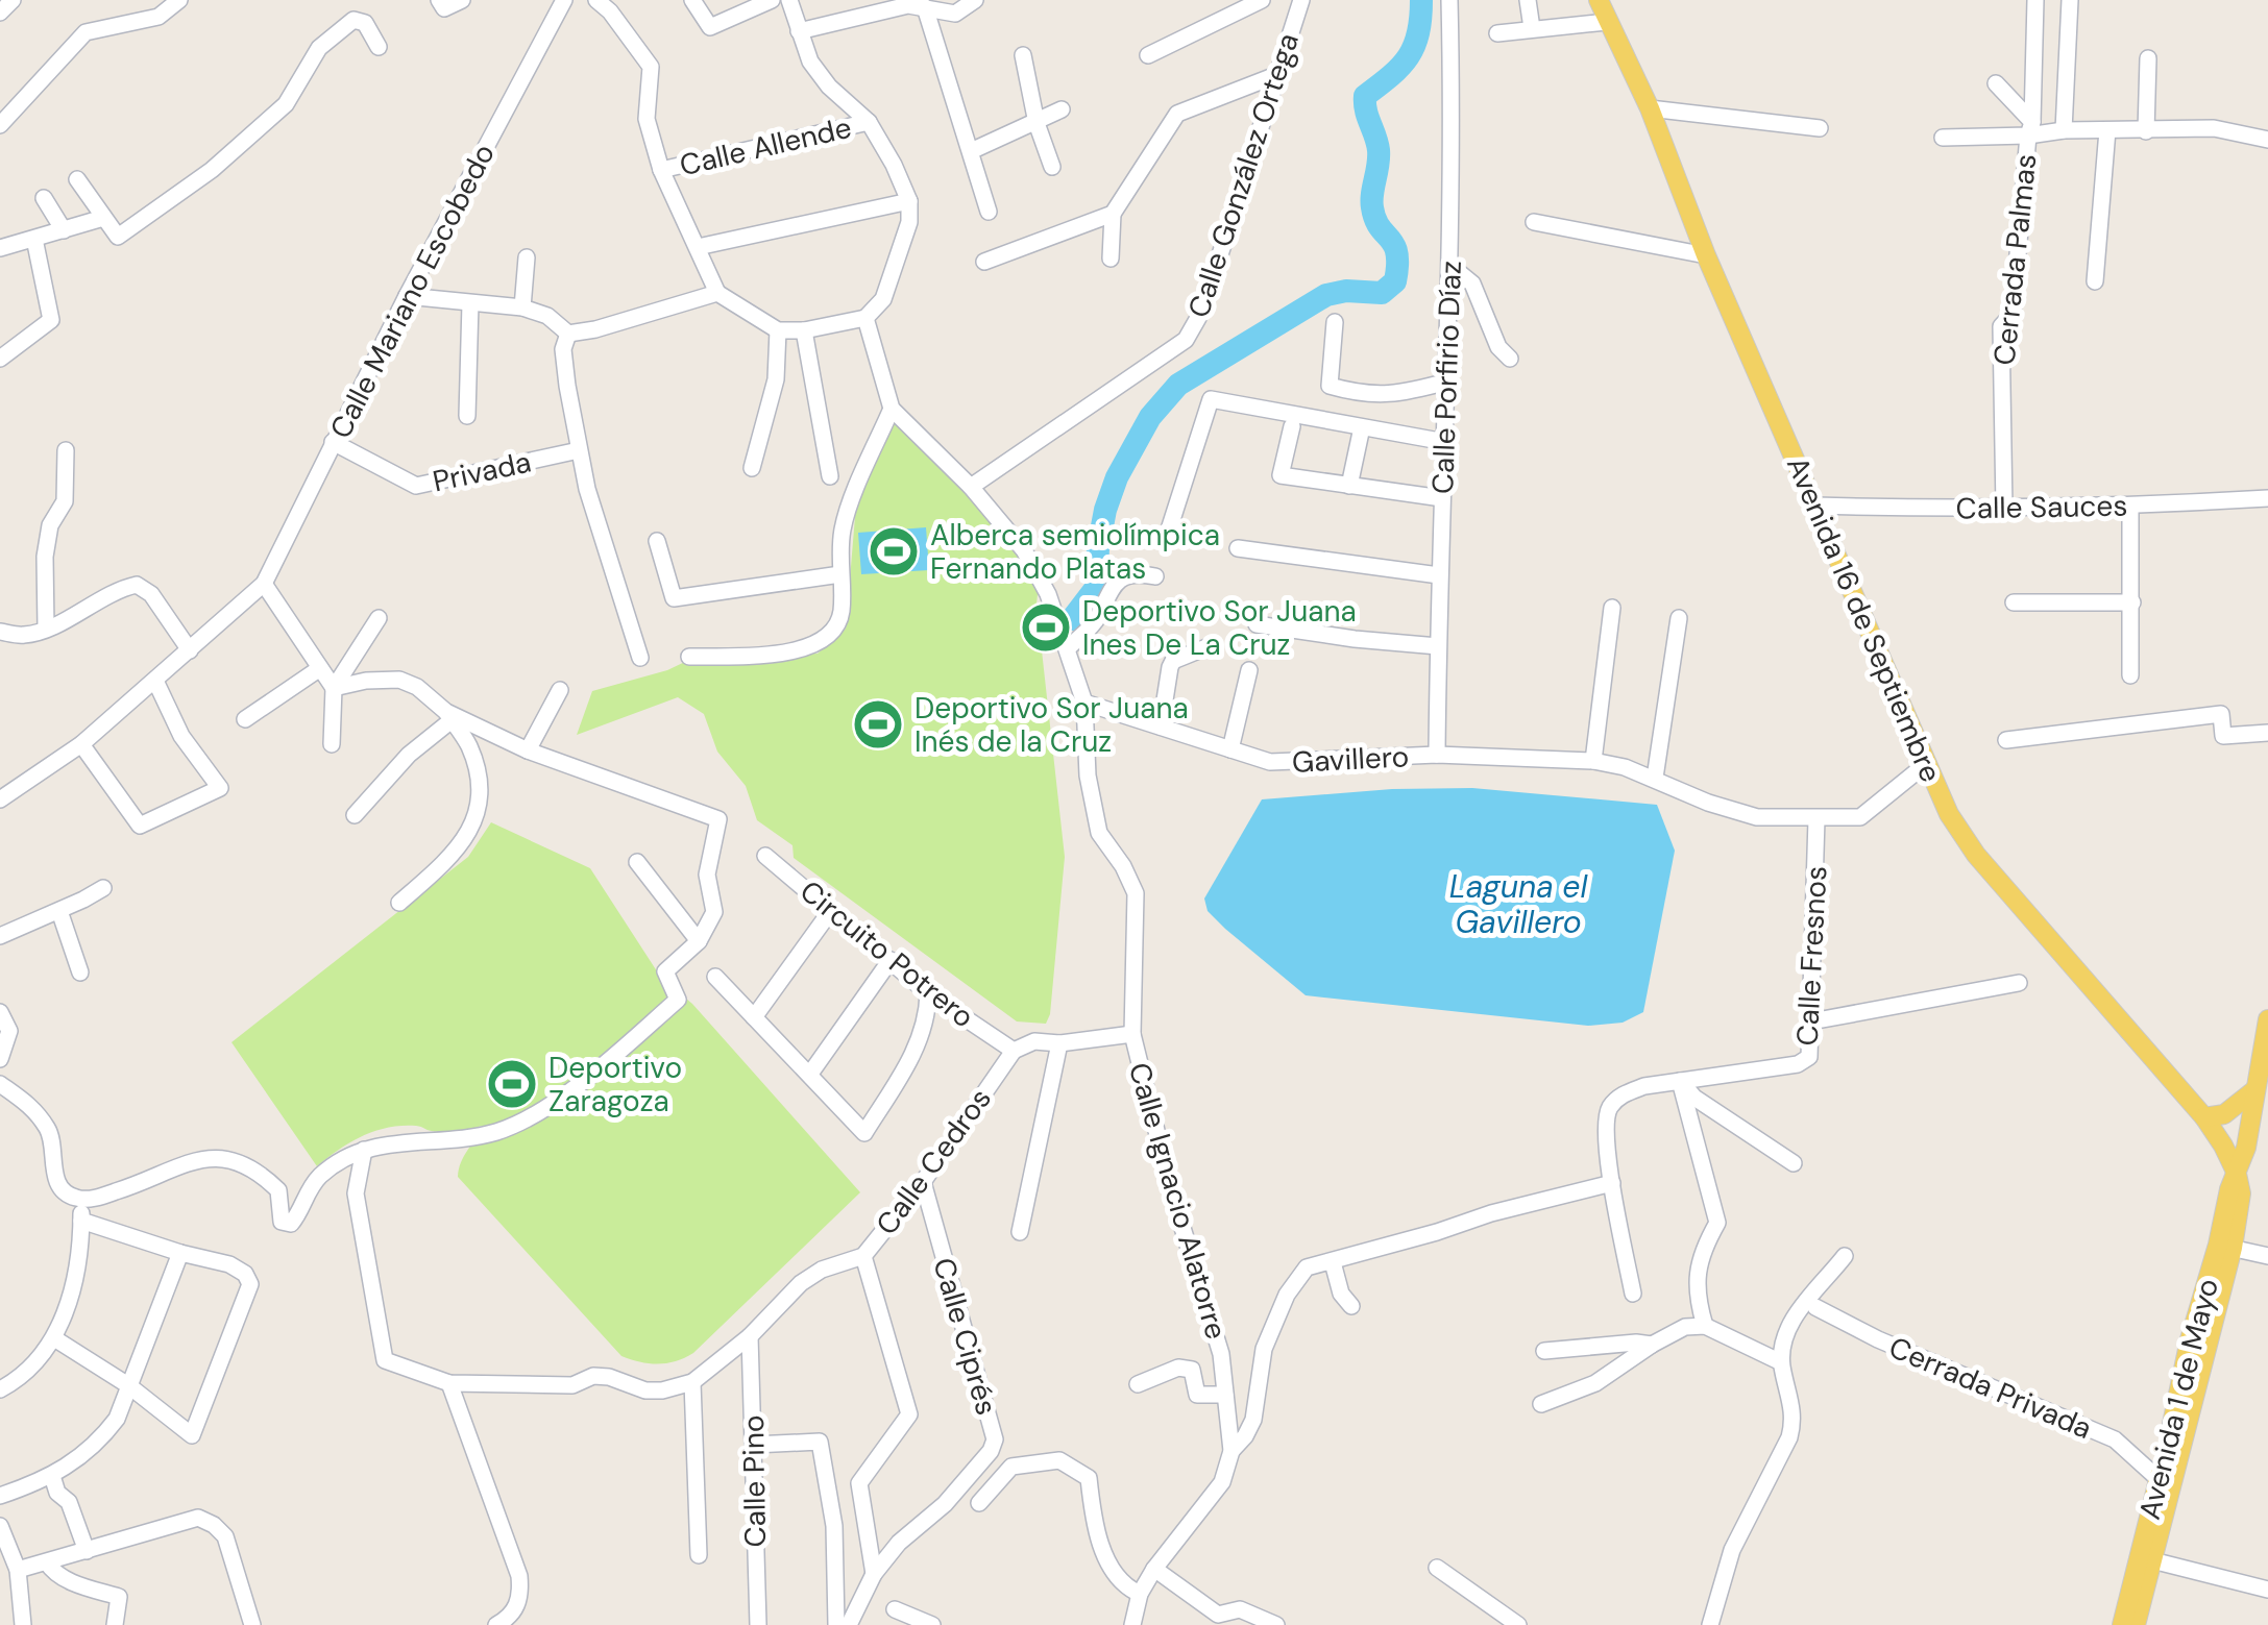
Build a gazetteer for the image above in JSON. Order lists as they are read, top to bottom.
{
  "streets": {
    "main road": ["Avenida 16 de Septiembre", "Avenida 1 de Mayo"],
    "street": [
      "Calle Allende",
      "Calle González Ortega",
      "Cerrada Palmas",
      "Calle Mariano Escobedo",
      "Calle Porfirio Díaz",
      "Privada",
      "Calle Sauces",
      "Gavillero",
      "Circuito Potrero",
      "Calle Fresnos",
      "Calle Cedros",
      "Calle Ignacio Alatorre",
      "Calle Ciprés",
      "Cerrada Privada",
      "Calle Pino"
    ]
  },
  "crossings": [
    ["Calle González Ortega", "Calle Ignacio Alatorre"],
    ["Cerrada Palmas", "Calle Sauces"],
    ["Calle Mariano Escobedo", "Privada"],
    ["Calle Porfirio Díaz", "Gavillero"],
    ["Calle Sauces", "Avenida 16 de Septiembre"],
    ["Avenida 16 de Septiembre", "Gavillero"],
    ["Avenida 16 de Septiembre", "Avenida 1 de Mayo"],
    ["Gavillero", "Calle Fresnos"],
    ["Gavillero", "Calle Ignacio Alatorre"],
    ["Circuito Potrero", "Calle Cedros"],
    ["Calle Cedros", "Calle Ciprés"],
    ["Calle Cedros", "Calle Pino"],
    ["Cerrada Privada", "Avenida 1 de Mayo"]
  ],
  "water": ["Laguna el Gavillero"],
  "places": {
    "sports": [
      "Alberca semiolímpica Fernando Platas",
      "Deportivo Sor Juana Ines De La Cruz",
      "Deportivo Sor Juana Inés de la Cruz",
      "Deportivo Zaragoza"
    ]
  }
}
